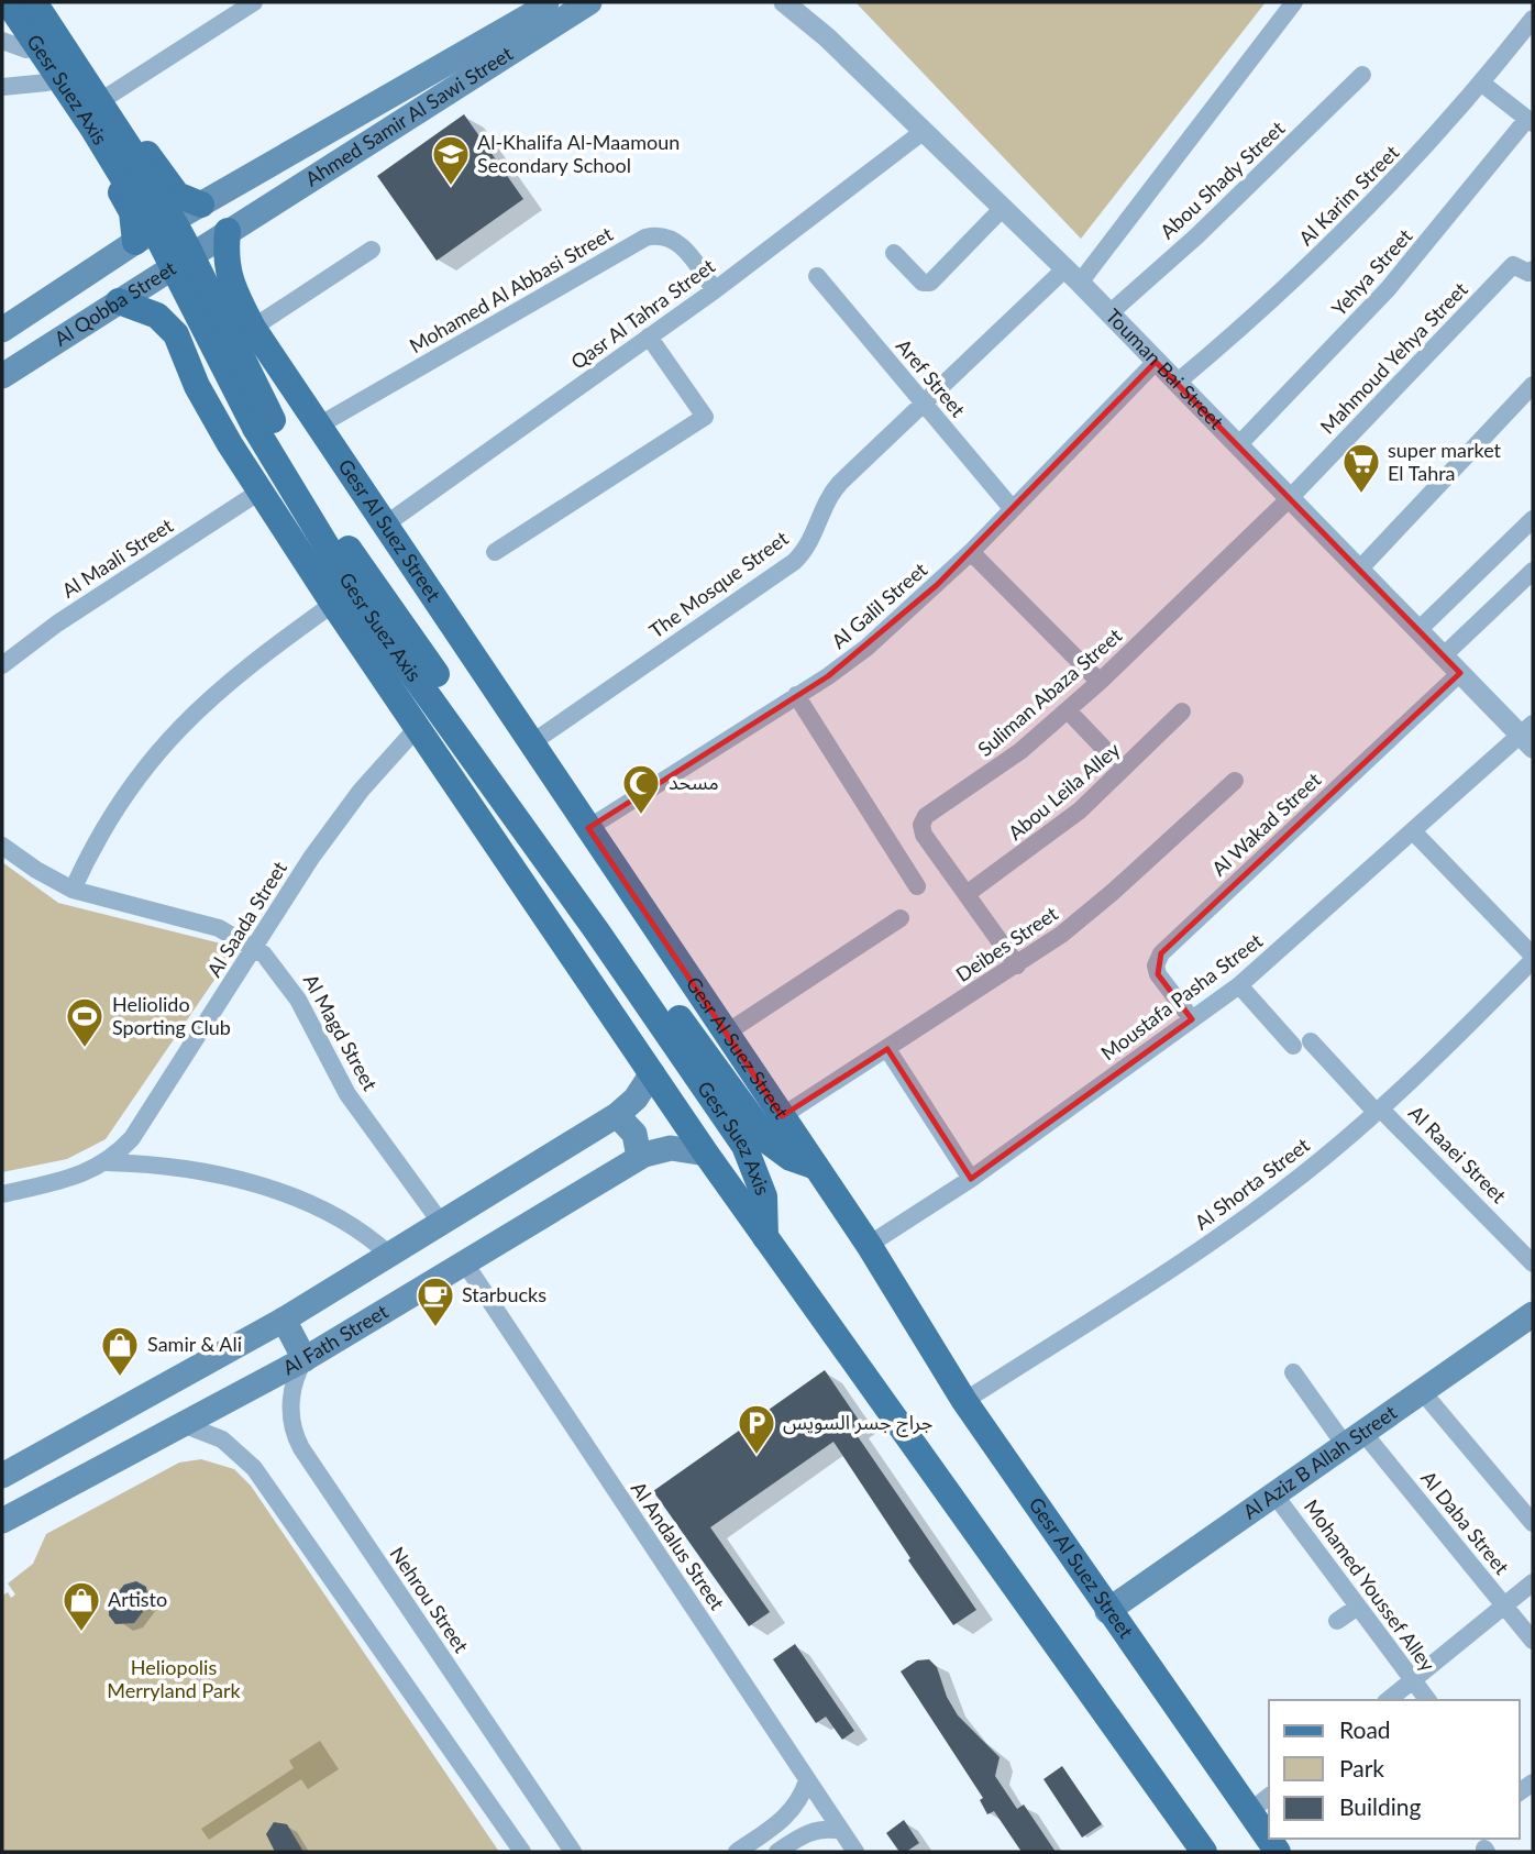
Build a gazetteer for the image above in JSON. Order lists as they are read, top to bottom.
{
  "streets": {
    "main road": [
      "Gesr Suez Axis",
      "Ahmed Samir Al Sawi Street",
      "Al Qobba Street",
      "Gesr Al Suez Street",
      "Al Fath Street",
      "Al Aziz B Allah Street"
    ],
    "street": [
      "Abou Shady Street",
      "Al Karim Street",
      "Yehya Street",
      "Mohamed Al Abbasi Street",
      "Qasr Al Tahra Street",
      "Mahmoud Yehya Street",
      "Touman Bai Street",
      "Aref Street",
      "Al Maali Street",
      "The Mosque Street",
      "Al Galil Street",
      "Suliman Abaza Street",
      "Abou Leila Alley",
      "Al Wakad Street",
      "Al Saada Street",
      "Deibes Street",
      "Moustafa Pasha Street",
      "Al Magd Street",
      "Al Raaei Street",
      "Al Shorta Street",
      "Al Daba Street",
      "Al Andalus Street",
      "Mohamed Youssef Alley",
      "Nehrou Street"
    ]
  },
  "crossings": [
    ["Gesr Suez Axis", "Gesr Al Suez Street"],
    ["Ahmed Samir Al Sawi Street", "Al Qobba Street"],
    ["Ahmed Samir Al Sawi Street", "Gesr Al Suez Street"],
    ["Abou Shady Street", "Touman Bai Street"],
    ["Al Karim Street", "Touman Bai Street"],
    ["Yehya Street", "Touman Bai Street"],
    ["Mohamed Al Abbasi Street", "Qasr Al Tahra Street"],
    ["Mohamed Al Abbasi Street", "Gesr Al Suez Street"],
    ["Al Qobba Street", "Gesr Al Suez Street"],
    ["Qasr Al Tahra Street", "Touman Bai Street"],
    ["Qasr Al Tahra Street", "Gesr Al Suez Street"],
    ["Mahmoud Yehya Street", "Touman Bai Street"],
    ["Mahmoud Yehya Street", "Suliman Abaza Street"],
    ["Touman Bai Street", "The Mosque Street"],
    ["Touman Bai Street", "Al Galil Street"],
    ["Touman Bai Street", "Suliman Abaza Street"],
    ["Touman Bai Street", "Al Wakad Street"],
    ["Touman Bai Street", "Moustafa Pasha Street"],
    ["Aref Street", "The Mosque Street"],
    ["Aref Street", "Al Galil Street"],
    ["Gesr Al Suez Street", "The Mosque Street"],
    ["Gesr Al Suez Street", "Al Galil Street"],
    ["Gesr Al Suez Street", "Deibes Street"],
    ["Gesr Al Suez Street", "Moustafa Pasha Street"],
    ["Gesr Al Suez Street", "Al Shorta Street"],
    ["Gesr Al Suez Street", "Al Aziz B Allah Street"],
    ["Suliman Abaza Street", "Abou Leila Alley"],
    ["Suliman Abaza Street", "Deibes Street"],
    ["Al Wakad Street", "Moustafa Pasha Street"],
    ["Al Saada Street", "Al Magd Street"],
    ["Moustafa Pasha Street", "Al Raaei Street"],
    ["Al Raaei Street", "Al Shorta Street"],
    ["Al Fath Street", "Al Andalus Street"],
    ["Al Fath Street", "Nehrou Street"],
    ["Al Aziz B Allah Street", "Al Daba Street"],
    ["Al Aziz B Allah Street", "Mohamed Youssef Alley"]
  ],
  "parks": ["Heliopolis Merryland Park"],
  "places": {
    "school or university": ["Al-Khalifa Al-Maamoun Secondary School"],
    "supermarket": ["super market El Tahra"],
    "mosque": ["مسحد"],
    "sports": ["Heliolido Sporting Club"],
    "cafe": ["Starbucks"],
    "shop": ["Samir & Ali", "Artisto"],
    "parking": ["جراج جسر السويس"]
  },
  "legend": ["Road", "Park", "Building"]
}
